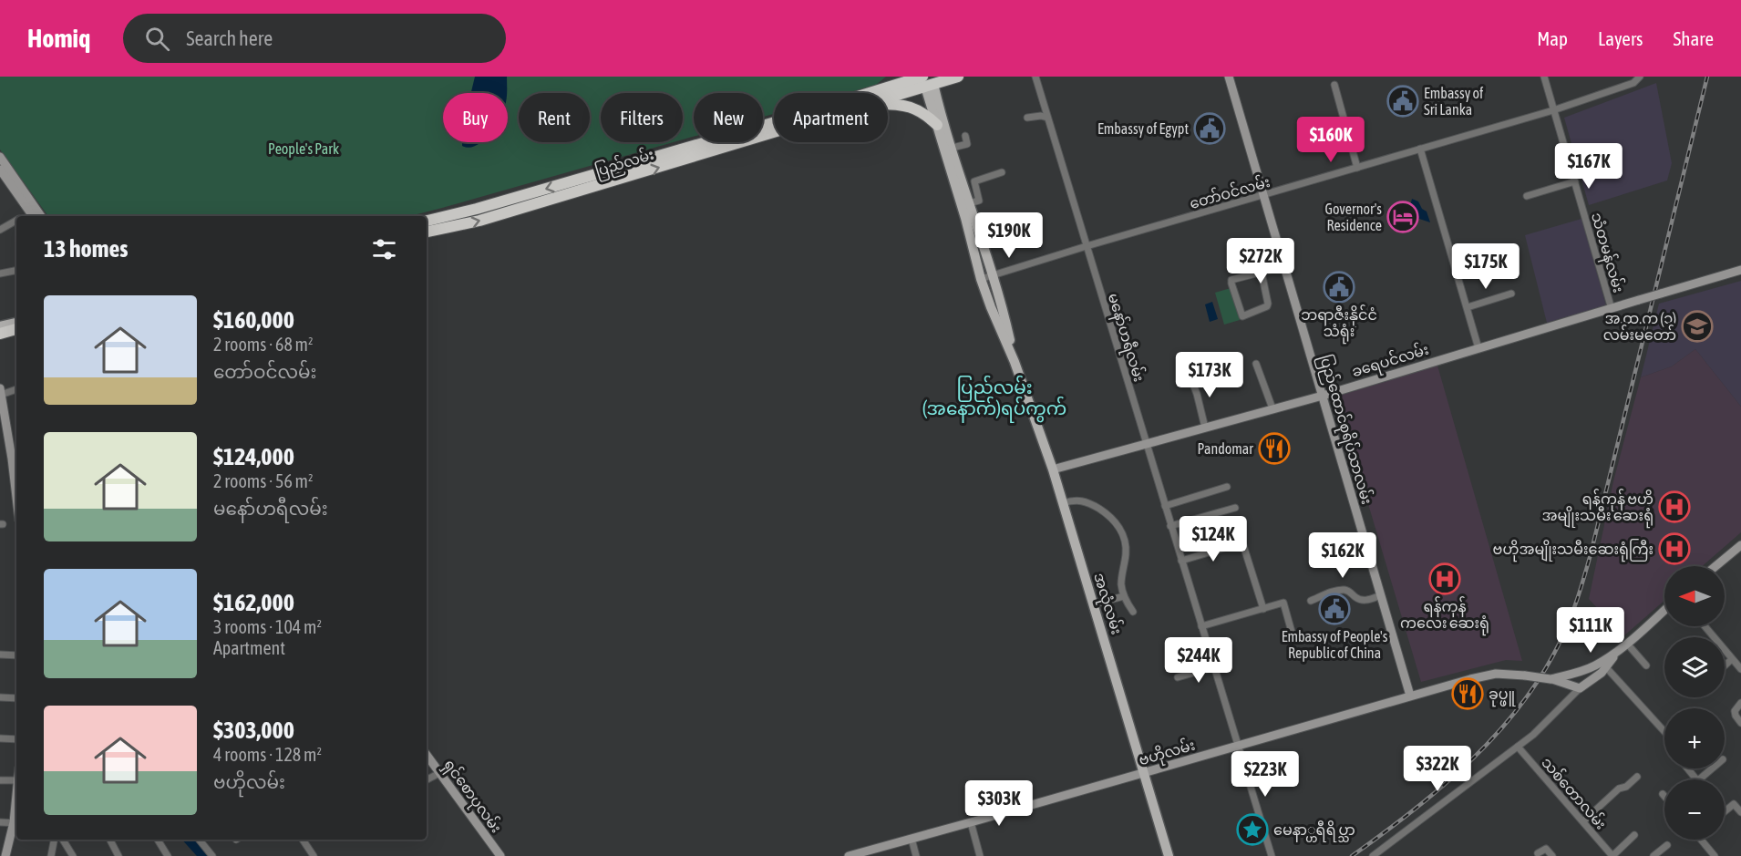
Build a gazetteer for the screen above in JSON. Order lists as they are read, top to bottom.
{
  "streets": {
    "highway": ["ပြည်လမ်း"],
    "main road": ["အလုံလမ်း"],
    "street": [
      "တော်ဝင်လမ်း",
      "သံတမန်လမ်း",
      "မနော်ဟရီလမ်း",
      "ခရေပင်လမ်း",
      "ပြည်ထောင်စုရိပ်သာလမ်း",
      "ဗဟိုလမ်း",
      "သစ်တောလမ်း",
      "ရှင်စောပုလမ်း"
    ]
  },
  "crossings": [
    ["ပြည်လမ်း", "အလုံလမ်း"],
    ["တော်ဝင်လမ်း", "သံတမန်လမ်း"],
    ["တော်ဝင်လမ်း", "မနော်ဟရီလမ်း"],
    ["တော်ဝင်လမ်း", "ပြည်ထောင်စုရိပ်သာလမ်း"],
    ["တော်ဝင်လမ်း", "အလုံလမ်း"],
    ["သံတမန်လမ်း", "ခရေပင်လမ်း"],
    ["မနော်ဟရီလမ်း", "ခရေပင်လမ်း"],
    ["မနော်ဟရီလမ်း", "ဗဟိုလမ်း"],
    ["ခရေပင်လမ်း", "ပြည်ထောင်စုရိပ်သာလမ်း"],
    ["ခရေပင်လမ်း", "အလုံလမ်း"],
    ["ပြည်ထောင်စုရိပ်သာလမ်း", "ဗဟိုလမ်း"],
    ["အလုံလမ်း", "ဗဟိုလမ်း"]
  ],
  "districts": ["ပြည်လမ်း (အနောက်)ရပ်ကွက်"],
  "parks": ["People's Park"],
  "places": {
    "public building": [
      "Embassy of Sri Lanka",
      "Embassy of Egypt",
      "ဘရာဇီးနိုင်ငံ သံရုံး",
      "Embassy of People's Republic of China"
    ],
    "hotel": ["Governor's Residence"],
    "school or university": ["အ.ထ.က (၁) လမ်းမတော်"],
    "restaurant": ["Pandomar", "ခုပ္ဖူ"],
    "hospital": ["ရန်ကုန် ဗဟို အမျိုးသမီး ဆေးရုံ", "ဗဟိုအမျိုးသမီးဆေးရုံကြီး", "ရန်ကုန် ကလေး ဆေးရုံ"],
    "place": ["မေနာ္ဟရီရိပ္သာ"]
  },
  "north": "left",
  "page": {
    "header": "Homiq",
    "search": "Search here",
    "nav": ["Map", "Layers", "Share"],
    "chip": [
      "Buy",
      "Rent",
      "Filters",
      "New",
      "Apartment"
    ],
    "price": [
      "$160K",
      "$167K",
      "$190K",
      "$272K",
      "$175K",
      "$173K",
      "$124K",
      "$162K",
      "$111K",
      "$244K",
      "$322K",
      "$223K",
      "$303K"
    ],
    "heading": "13 homes",
    "list": [
      {
        "name": "$160,000",
        "note": "2 rooms · 68 m² · တော်ဝင်လမ်း"
      },
      {
        "name": "$124,000",
        "note": "2 rooms · 56 m² · မနော်ဟရီလမ်း"
      },
      {
        "name": "$162,000",
        "note": "3 rooms · 104 m² · Apartment"
      },
      {
        "name": "$303,000",
        "note": "4 rooms · 128 m² · ဗဟိုလမ်း"
      }
    ],
    "map_buttons": ["+", "−"]
  }
}
